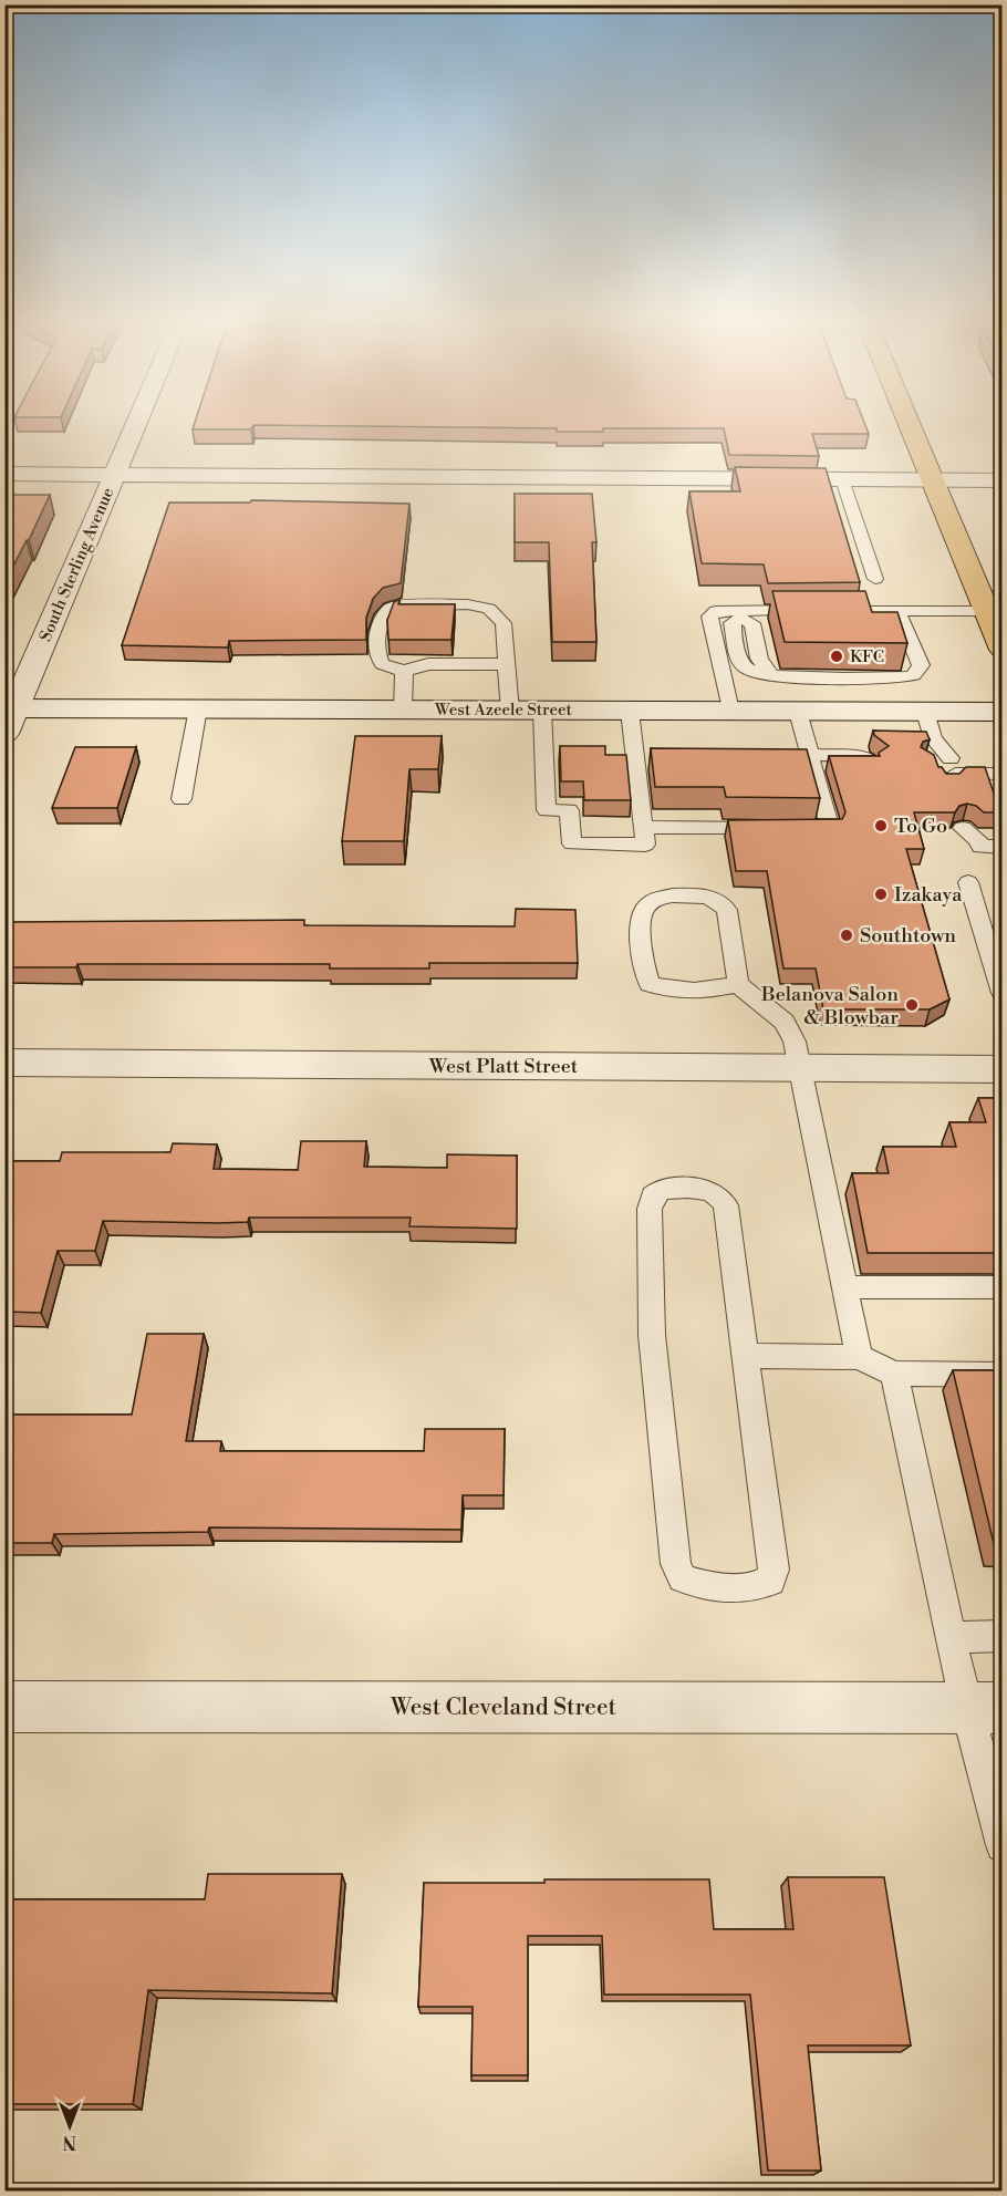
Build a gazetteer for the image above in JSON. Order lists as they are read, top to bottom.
{
  "streets": {
    "street": [
      "South Sterling Avenue",
      "West Azeele Street",
      "West Platt Street",
      "West Cleveland Street"
    ]
  },
  "crossings": [
    ["South Sterling Avenue", "West Azeele Street"]
  ],
  "places": [
    "KFC",
    "To Go",
    "Izakaya",
    "Southtown",
    "Belanova Salon & Blowbar"
  ],
  "north": "bottom"
}
